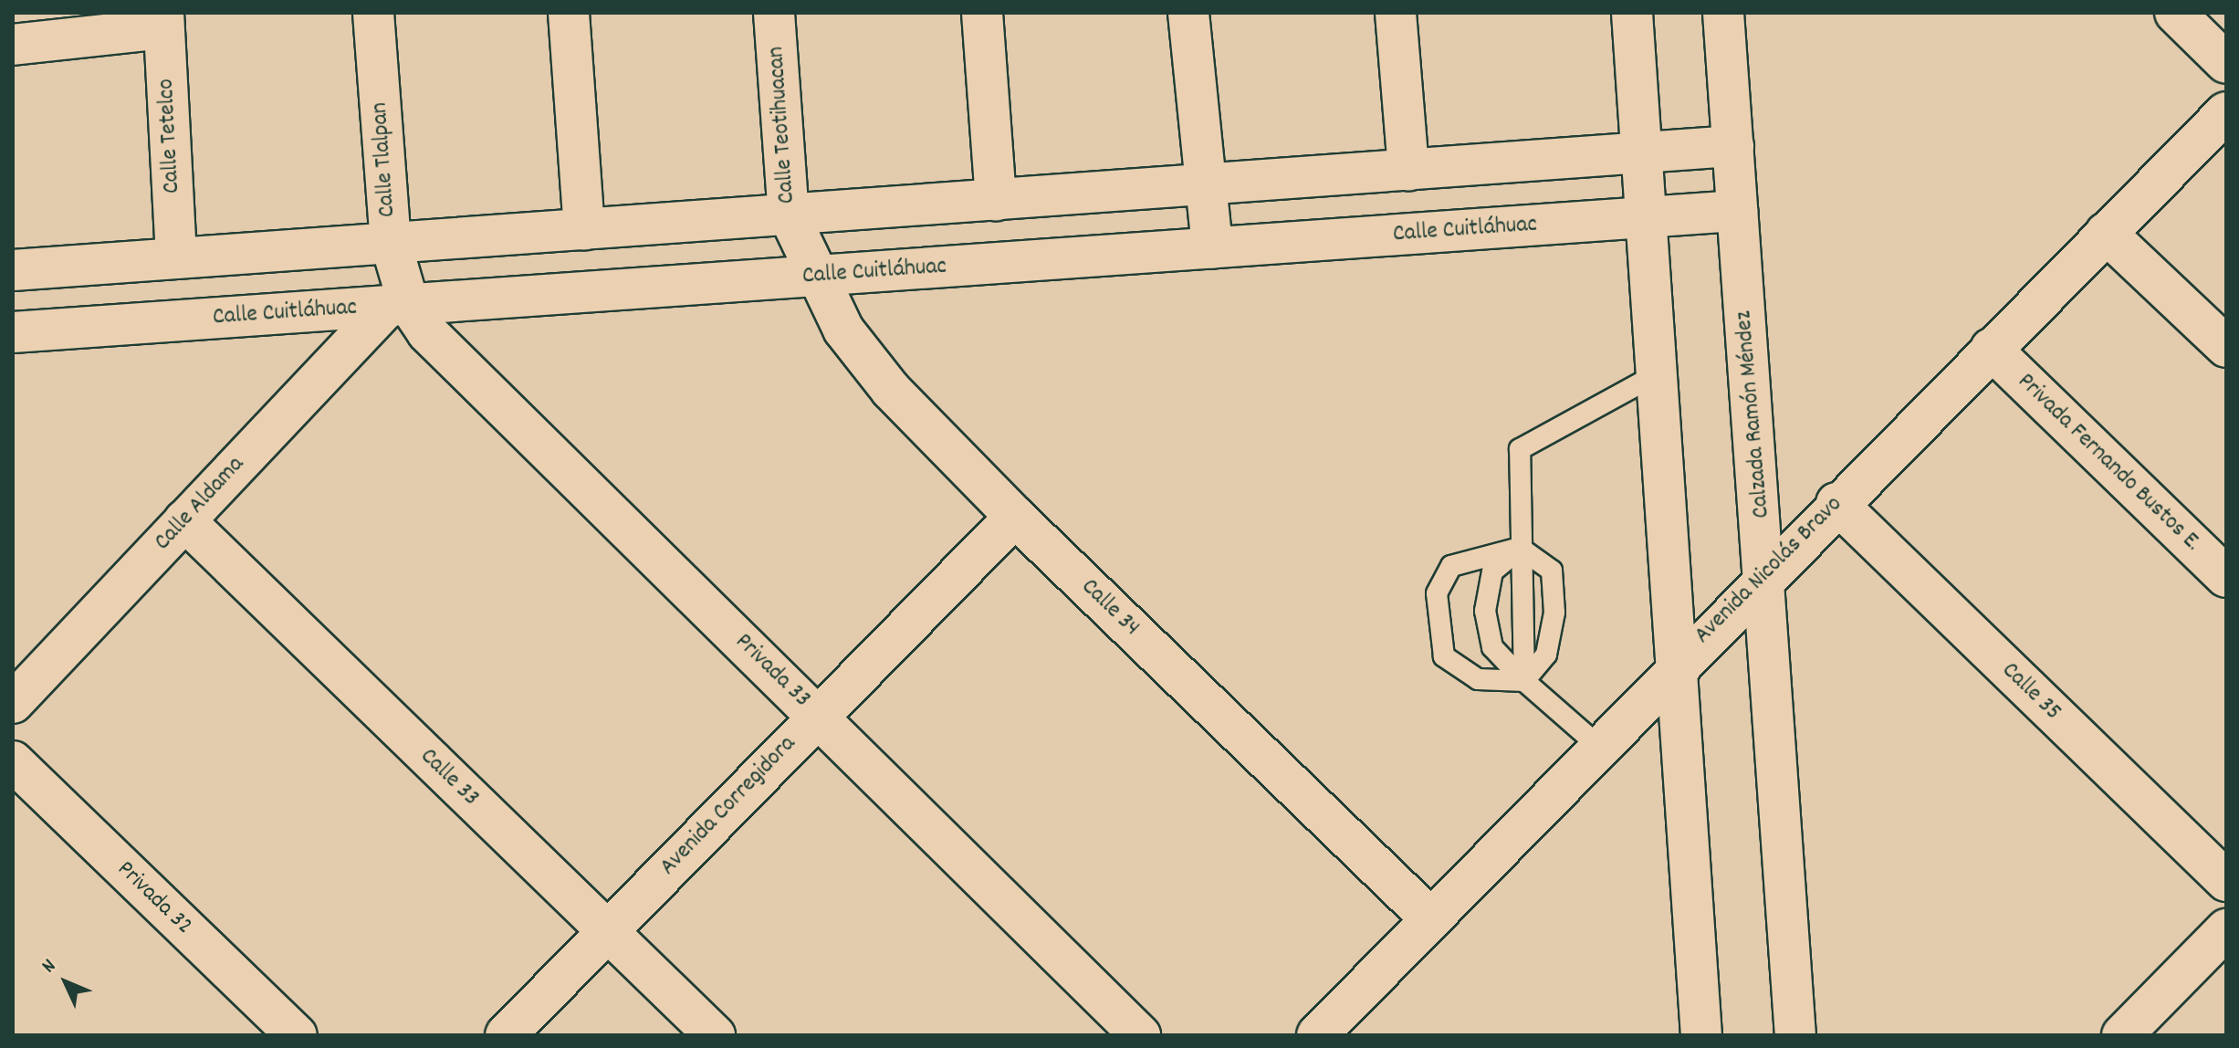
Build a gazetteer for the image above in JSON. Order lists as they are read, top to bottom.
{
  "streets": {
    "street": [
      "Calle Teotihuacan",
      "Calle Tetelco",
      "Calle Tlalpan",
      "Calle Cuitláhuac",
      "Calzada Ramón Méndez",
      "Privada Fernando Bustos E.",
      "Calle Aldama",
      "Avenida Nicolás Bravo",
      "Calle 34",
      "Privada 33",
      "Calle 35",
      "Calle 33",
      "Avenida Corregidora",
      "Privada 32"
    ]
  },
  "crossings": [
    ["Calle Teotihuacan", "Calle Cuitláhuac"],
    ["Calle Teotihuacan", "Calle 34"],
    ["Calle Tlalpan", "Calle Cuitláhuac"],
    ["Calle Tlalpan", "Calle Aldama"],
    ["Calle Tlalpan", "Privada 33"],
    ["Calle Cuitláhuac", "Calzada Ramón Méndez"],
    ["Calle Cuitláhuac", "Calle Aldama"],
    ["Calle Cuitláhuac", "Calle 34"],
    ["Calle Cuitláhuac", "Privada 33"],
    ["Calzada Ramón Méndez", "Avenida Nicolás Bravo"],
    ["Privada Fernando Bustos E.", "Avenida Nicolás Bravo"],
    ["Calle Aldama", "Privada 33"],
    ["Calle Aldama", "Calle 33"],
    ["Avenida Nicolás Bravo", "Calle 34"],
    ["Avenida Nicolás Bravo", "Calle 35"],
    ["Calle 34", "Avenida Corregidora"],
    ["Privada 33", "Avenida Corregidora"],
    ["Calle 33", "Avenida Corregidora"]
  ],
  "north": "top left"
}
